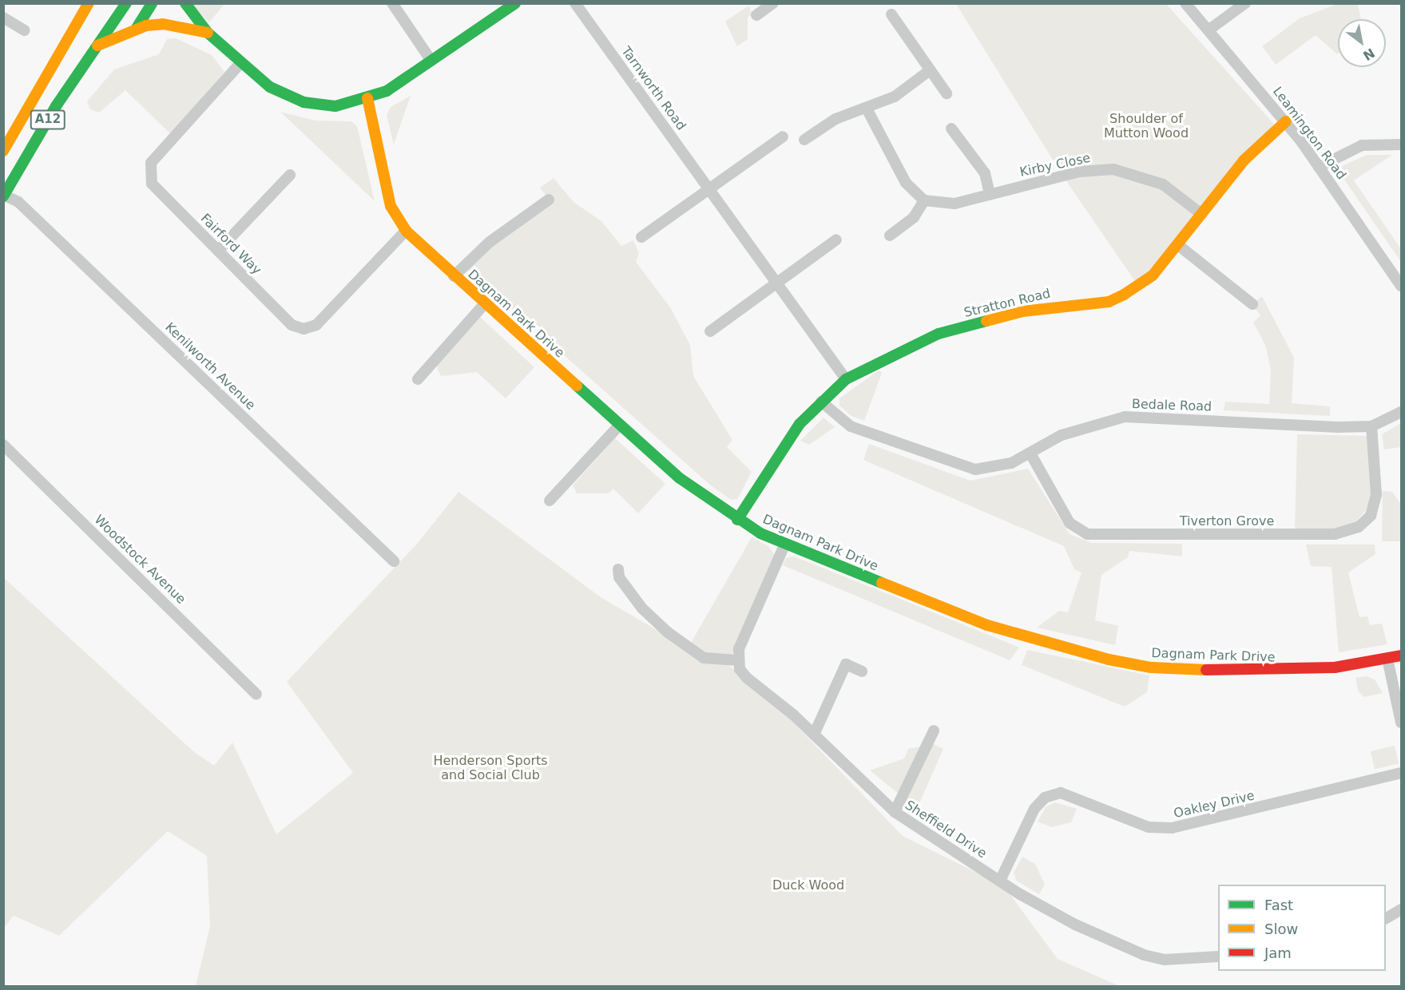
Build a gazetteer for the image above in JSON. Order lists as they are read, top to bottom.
{
  "streets": {
    "main road": ["A12", "Stratton Road", "Dagnam Park Drive"],
    "street": [
      "Tarnworth Road",
      "Leamington Road",
      "Kirby Close",
      "Fairford Way",
      "Kenilworth Avenue",
      "Bedale Road",
      "Tiverton Grove",
      "Woodstock Avenue",
      "Oakley Drive",
      "Sheffield Drive"
    ]
  },
  "crossings": [
    ["Tarnworth Road", "Stratton Road"],
    ["A12", "Kenilworth Avenue"],
    ["Leamington Road", "Stratton Road"],
    ["Kirby Close", "Stratton Road"],
    ["Fairford Way", "Dagnam Park Drive"],
    ["Stratton Road", "Dagnam Park Drive"],
    ["Stratton Road", "Bedale Road"],
    ["Bedale Road", "Tiverton Grove"],
    ["Oakley Drive", "Sheffield Drive"]
  ],
  "parks": ["Shoulder of Mutton Wood", "Henderson Sports and Social Club", "Duck Wood"],
  "legend": ["Fast", "Slow", "Jam"],
  "north": "bottom right"
}
